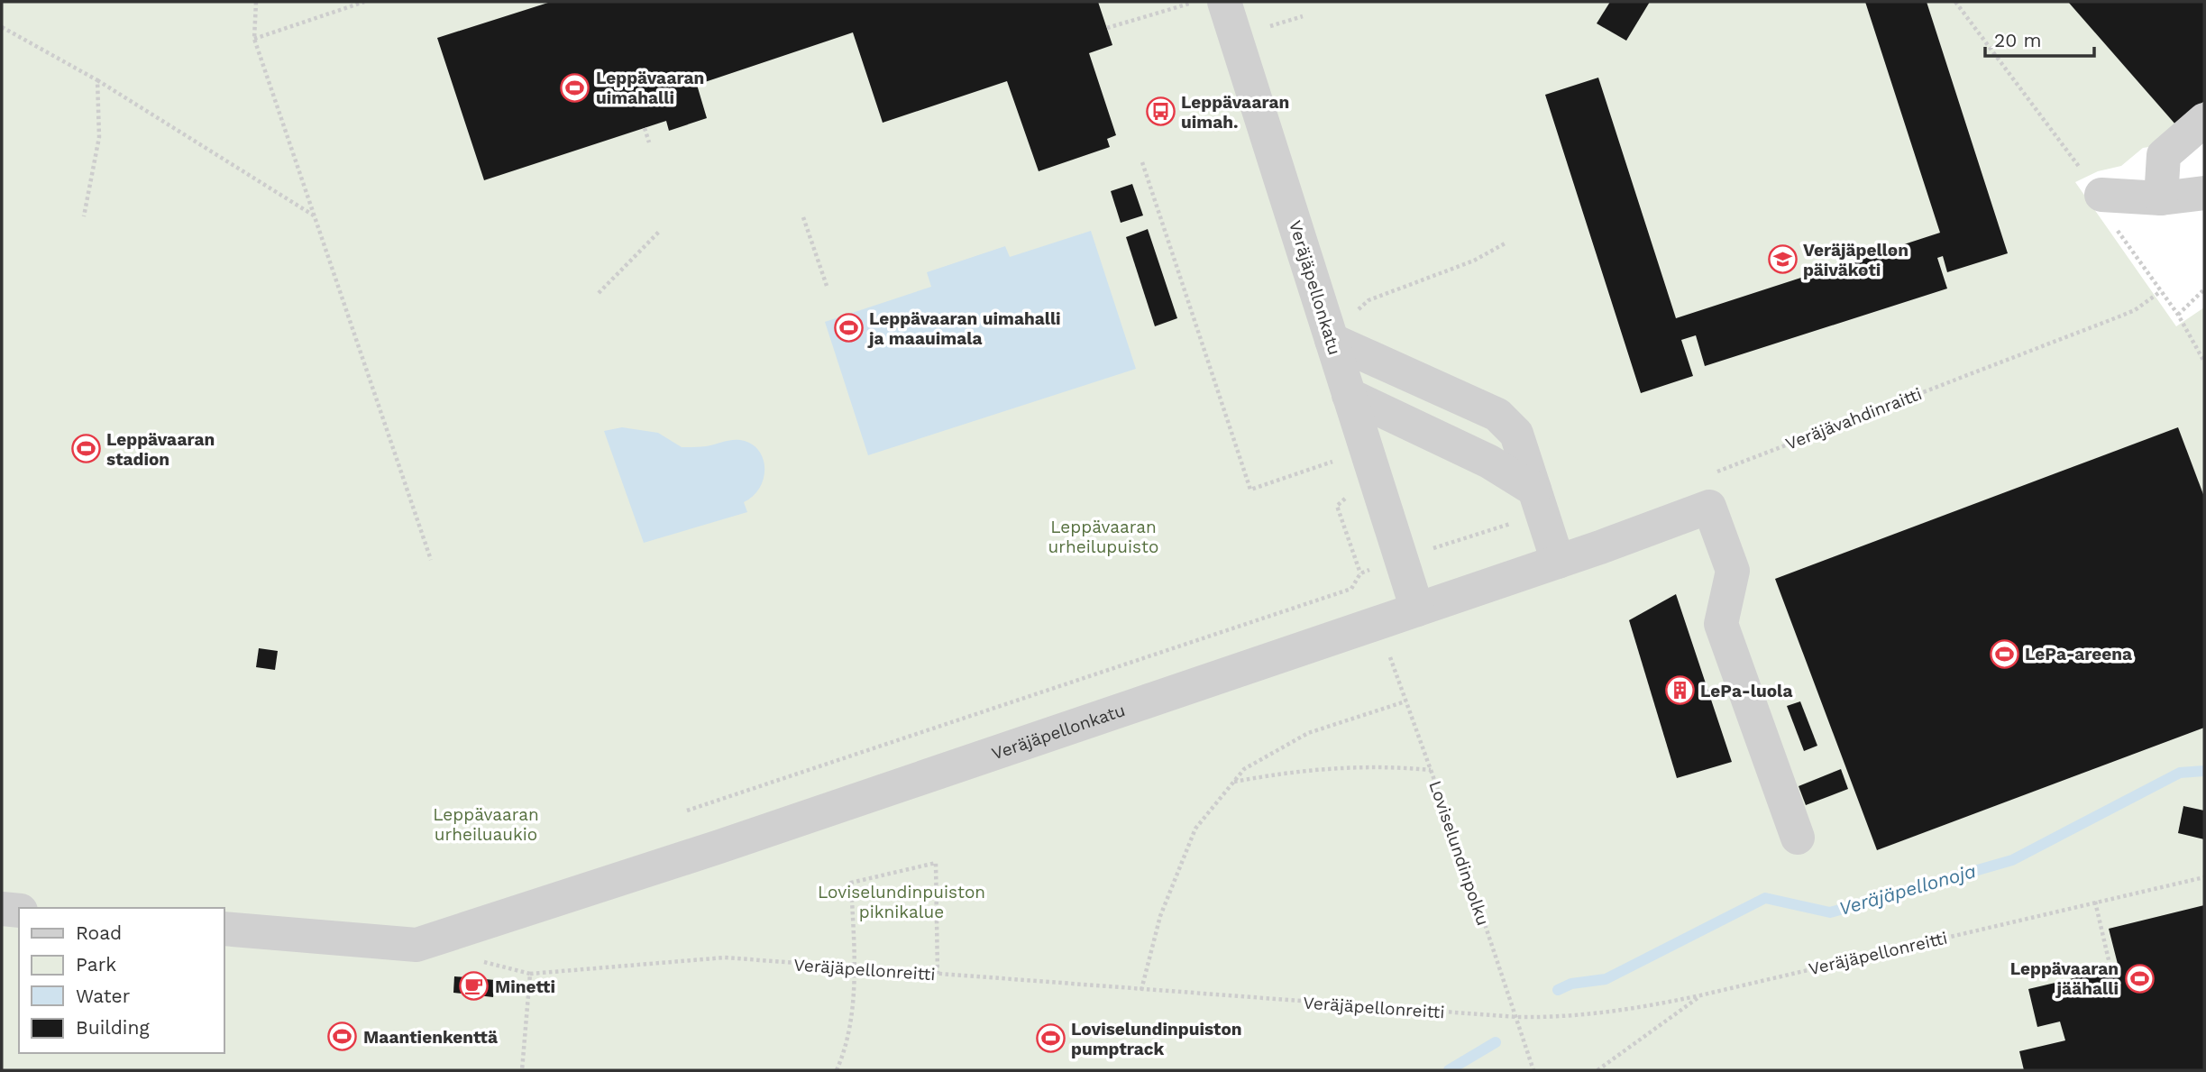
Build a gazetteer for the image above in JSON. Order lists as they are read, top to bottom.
{
  "streets": {
    "street": ["Veräjäpellonkatu"],
    "path": ["Veräjävahdinraitti", "Loviselundinpolku", "Veräjäpellonreitti"]
  },
  "crossings": [
    ["Loviselundinpolku", "Veräjäpellonreitti"]
  ],
  "water": ["Veräjäpellonoja"],
  "parks": ["Leppävaaran urheilupuisto", "Leppävaaran urheiluaukio", "Loviselundinpuiston piknikalue"],
  "places": {
    "sports": [
      "Leppävaaran uimahalli",
      "Leppävaaran uimahalli ja maauimala",
      "Leppävaaran stadion",
      "LePa-areena",
      "Leppävaaran jäähalli",
      "Maantienkenttä",
      "Loviselundinpuiston pumptrack"
    ],
    "bus stop": ["Leppävaaran uimah."],
    "school or university": ["Veräjäpellon päiväkoti"],
    "building": ["LePa-luola"],
    "cafe": ["Minetti"]
  },
  "legend": [
    "Road",
    "Park",
    "Water",
    "Building"
  ],
  "scale_bar": "20 m"
}
